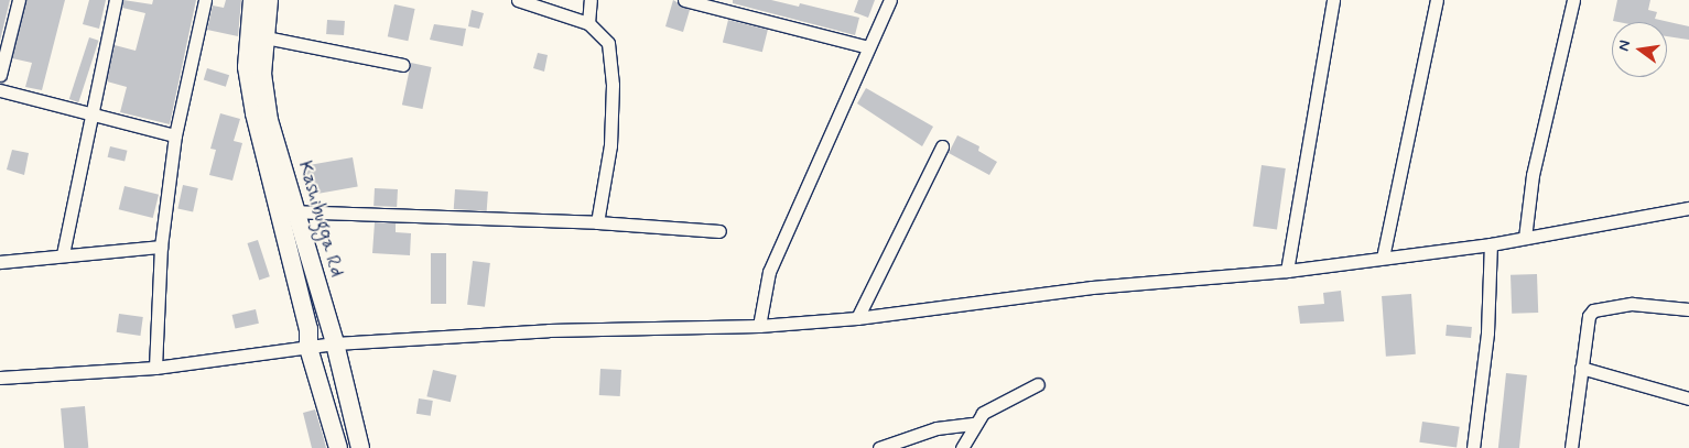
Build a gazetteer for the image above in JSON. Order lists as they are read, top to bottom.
{
  "streets": {
    "main road": ["Kashibugga Rd"]
  },
  "north": "left"
}
